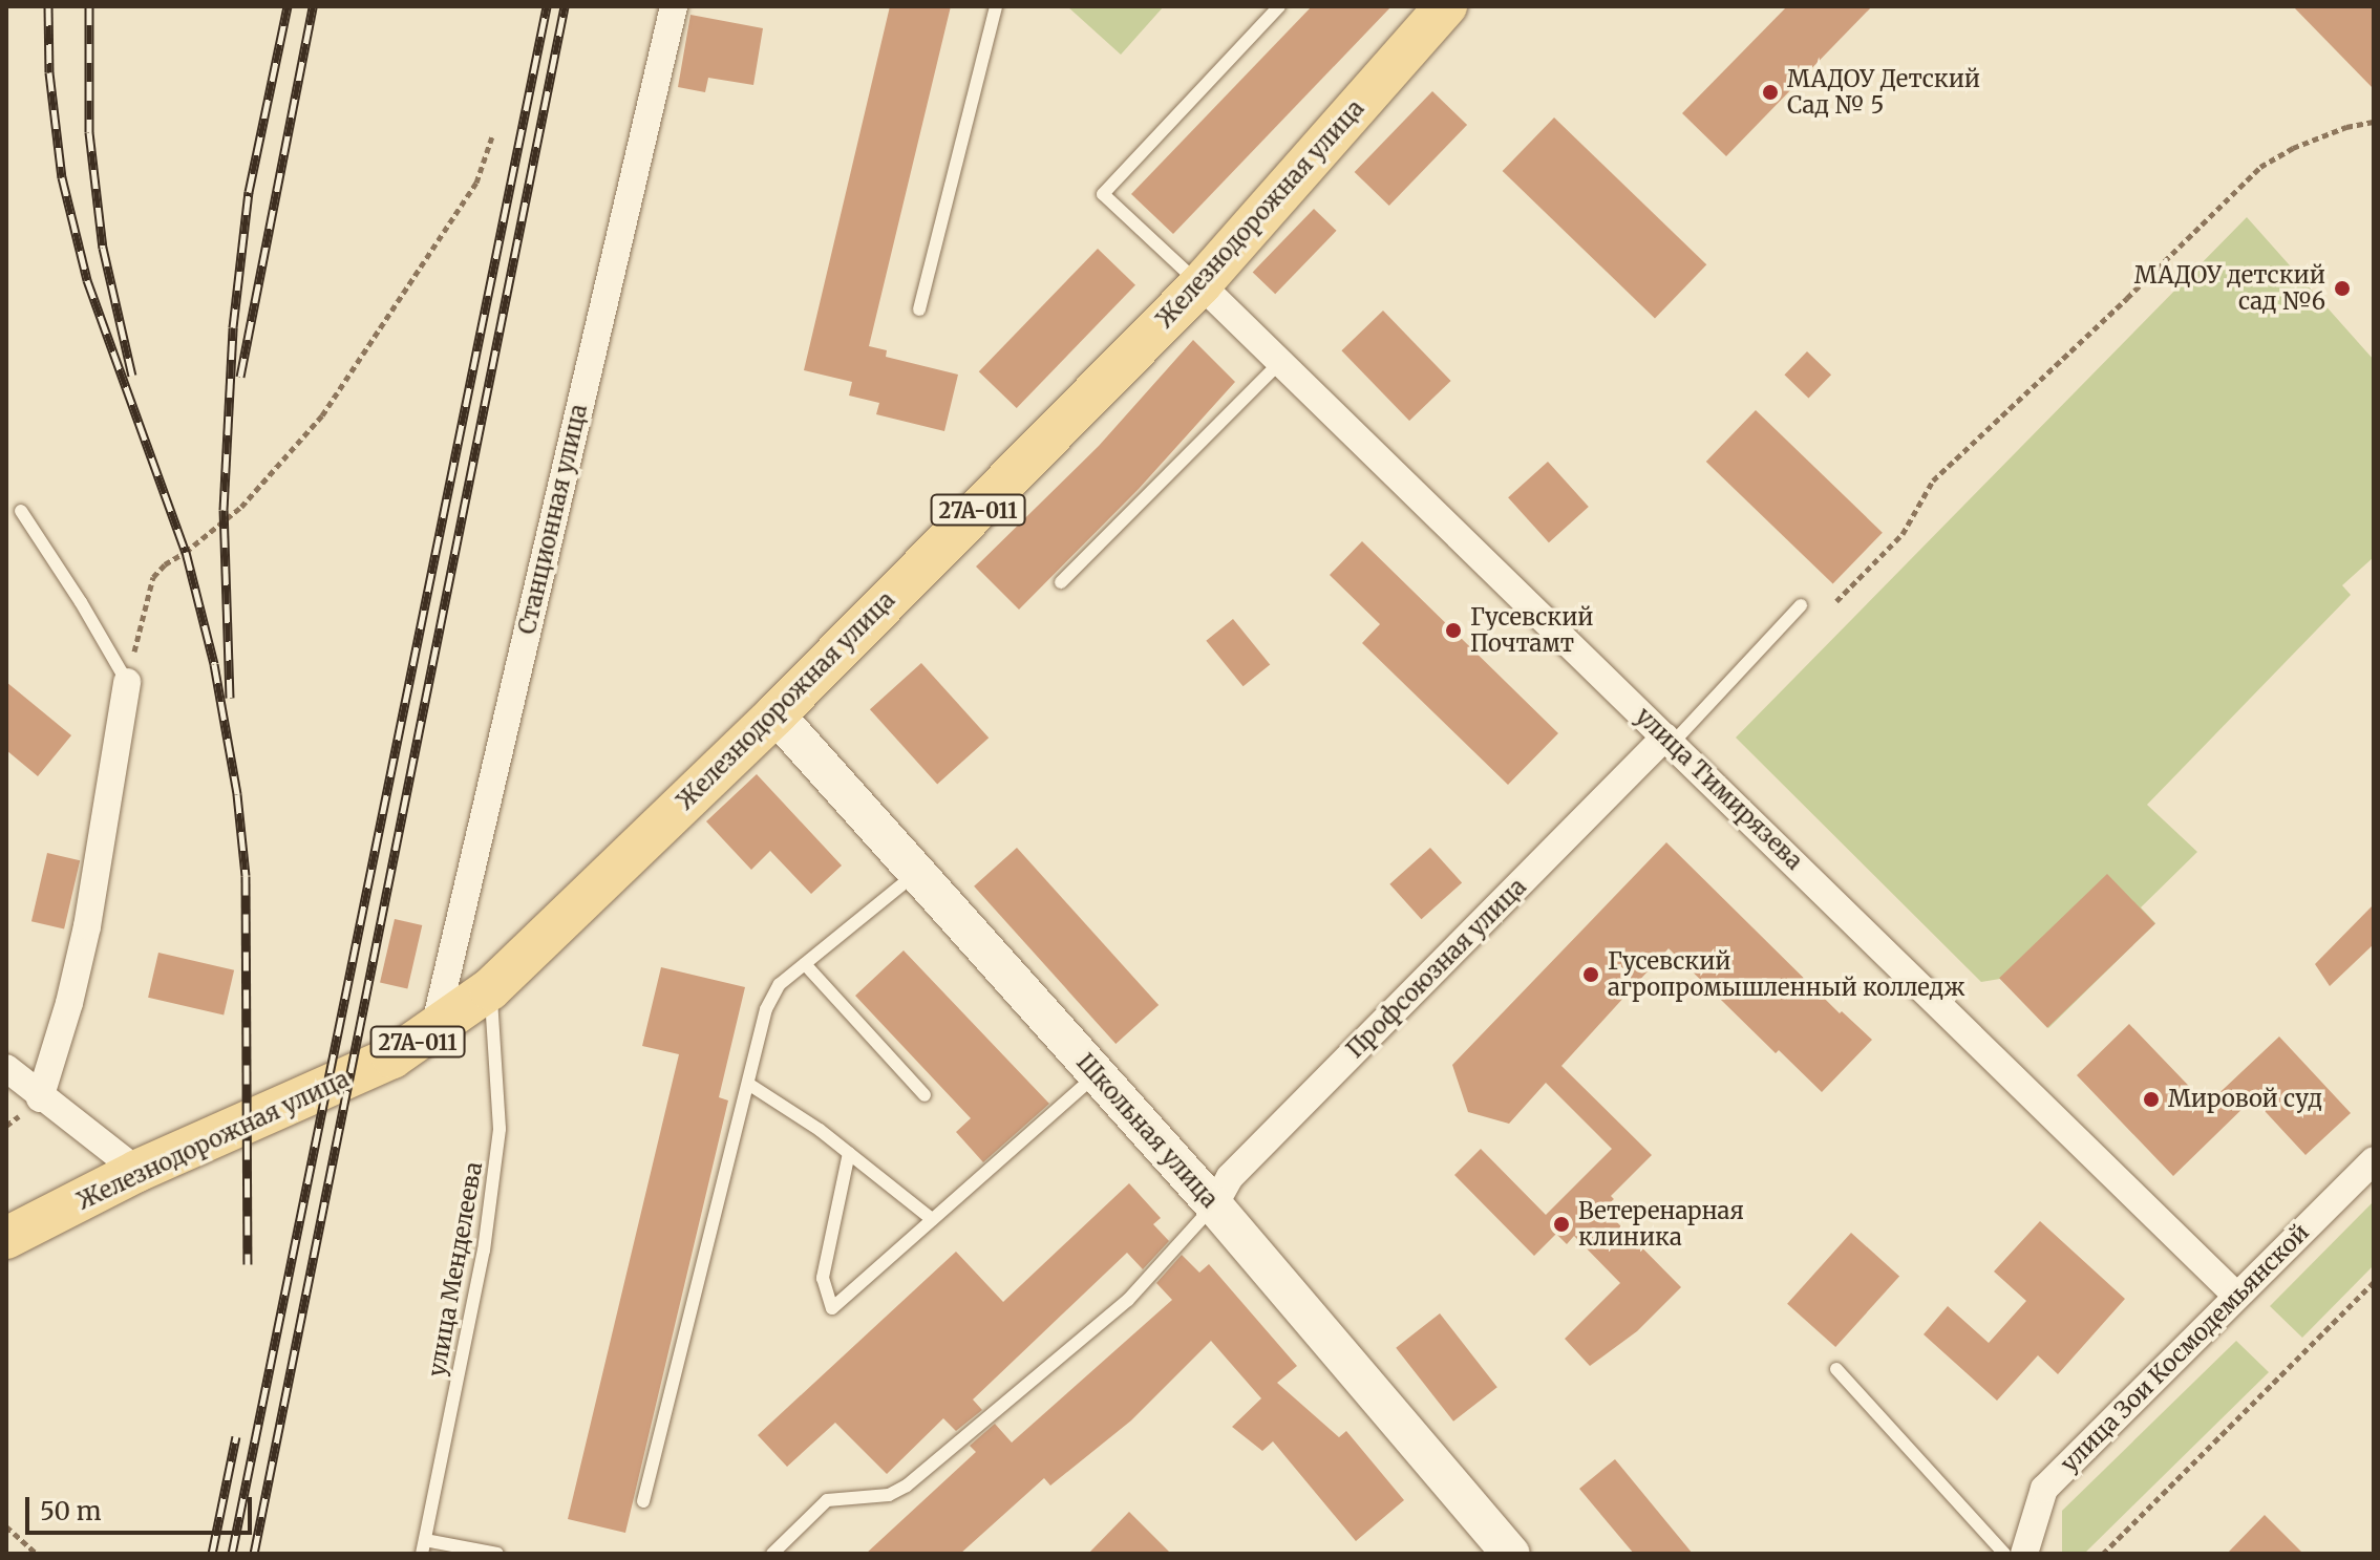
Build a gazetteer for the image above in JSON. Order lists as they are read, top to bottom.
{
  "streets": {
    "main road": ["Железнодорожная улица", "27А-011", "Школьная улица"],
    "street": [
      "Станционная улица",
      "улица Тимирязева",
      "Профсоюзная улица",
      "улица Зои Космодемьянской"
    ],
    "lane": ["улица Менделеева"]
  },
  "crossings": [
    ["Железнодорожная улица", "Станционная улица"],
    ["Железнодорожная улица", "улица Тимирязева"],
    ["Железнодорожная улица", "Школьная улица"],
    ["Железнодорожная улица", "улица Менделеева"],
    ["улица Тимирязева", "Профсоюзная улица"],
    ["улица Тимирязева", "улица Зои Космодемьянской"],
    ["Профсоюзная улица", "Школьная улица"]
  ],
  "places": [
    "МАДОУ Детский Сад № 5",
    "МАДОУ детский сад №6",
    "Гусевский Почтамт",
    "Гусевский агропромышленный колледж",
    "Мировой суд",
    "Ветеренарная клиника"
  ],
  "scale_bar": "50 m"
}
